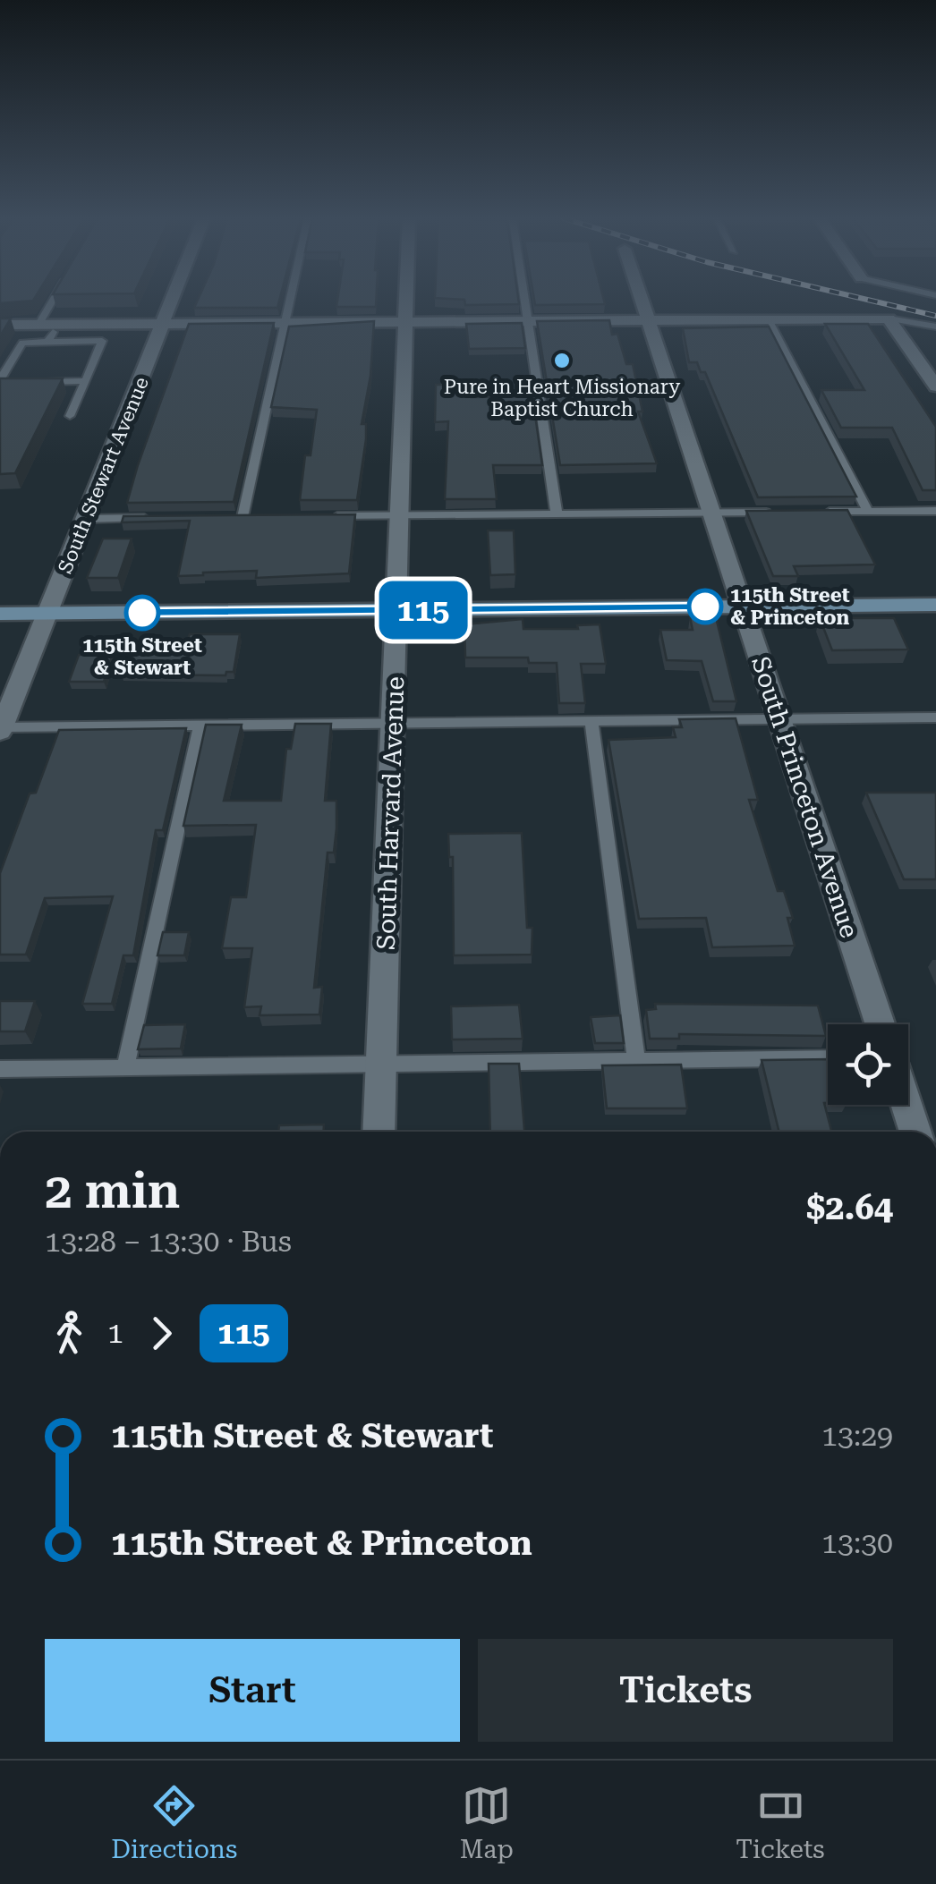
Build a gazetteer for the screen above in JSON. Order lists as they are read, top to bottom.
{
  "streets": {
    "street": ["South Stewart Avenue", "South Princeton Avenue", "South Harvard Avenue"]
  },
  "places": ["Pure in Heart Missionary Baptist Church", "115th Street & Princeton", "115th Street & Stewart"],
  "lines": ["bus line 115"],
  "page": {
    "on_map": "115",
    "heading": ["2 min", "13:28 – 13:30 · Bus", "$2.64"],
    "legs": ["1", "115"],
    "list": [
      {
        "name": "115th Street & Stewart",
        "value": "13:29"
      },
      {
        "name": "115th Street & Princeton",
        "value": "13:30"
      }
    ],
    "buttons": ["Start", "Tickets"],
    "tabs": ["Directions", "Map", "Tickets"]
  }
}
